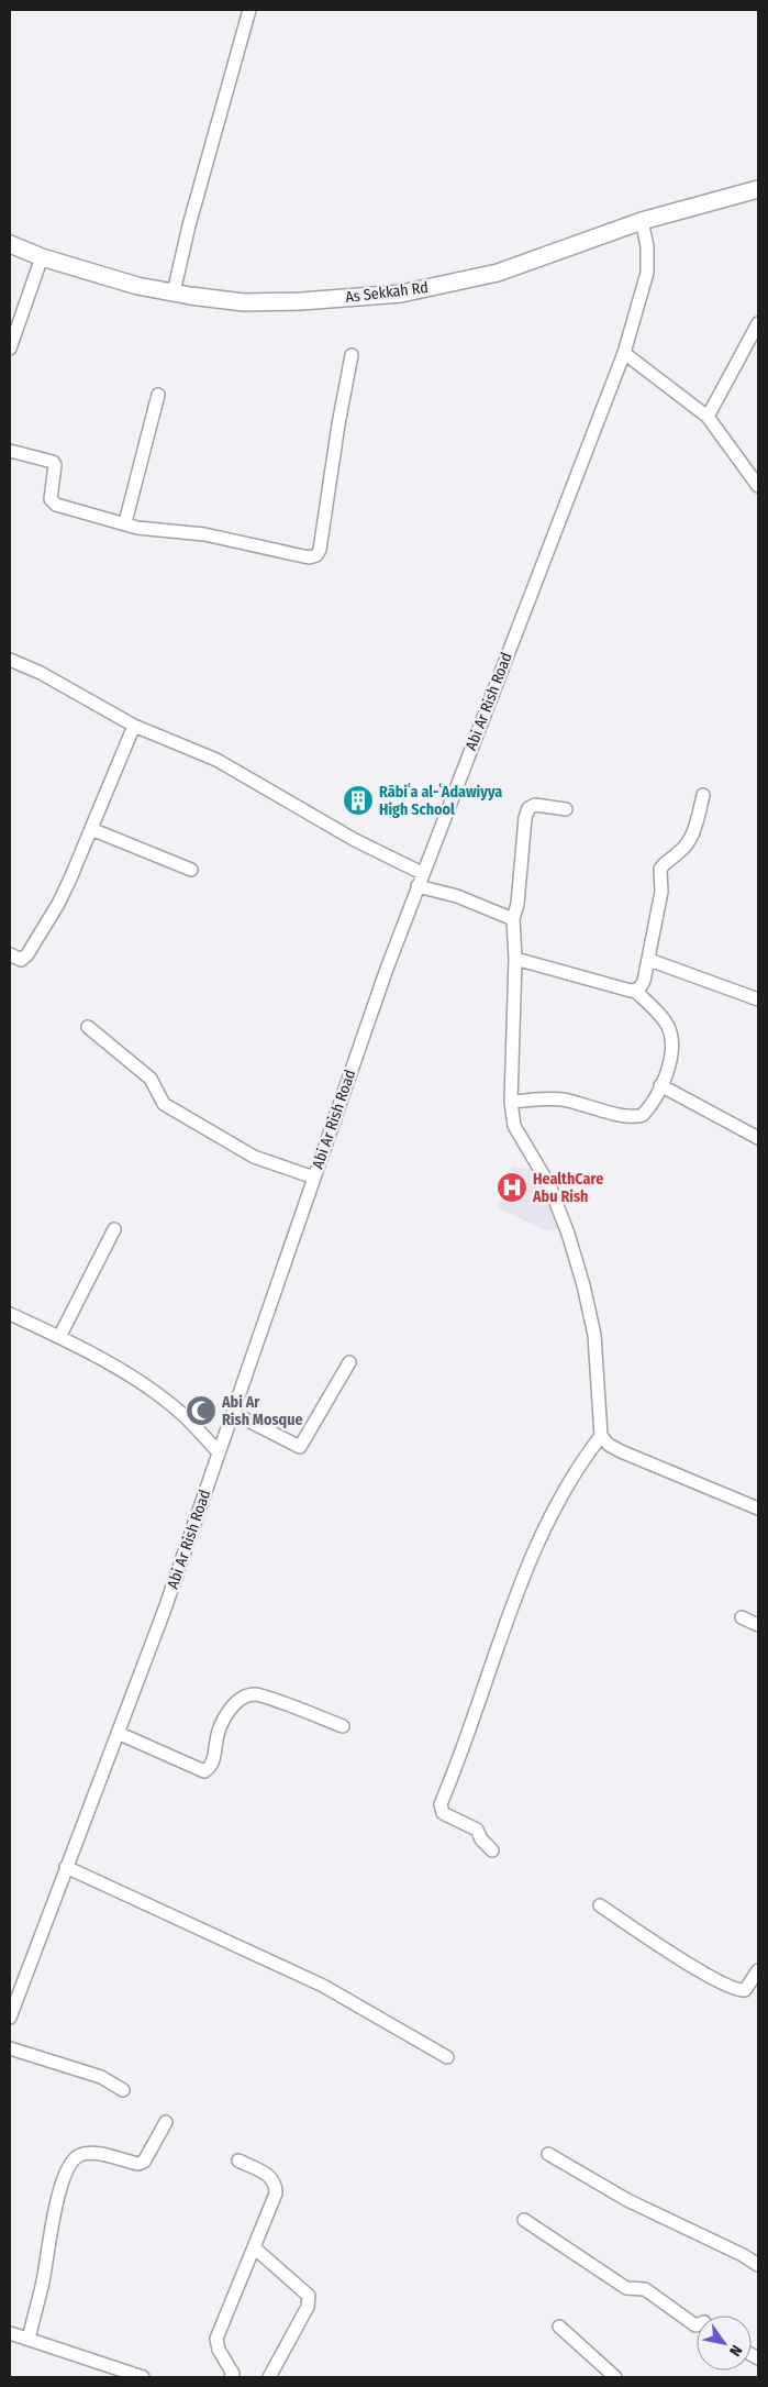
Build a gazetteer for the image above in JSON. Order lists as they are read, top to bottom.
{
  "streets": {
    "main road": ["As Sekkah Rd"],
    "street": ["Abi Ar Rish Road"]
  },
  "crossings": [
    ["As Sekkah Rd", "Abi Ar Rish Road"]
  ],
  "places": {
    "building": ["Rābiʿa al-ʿAdawiyya High School"],
    "hospital": ["HealthCare Abu Rish"],
    "mosque": ["Abi Ar Rish Mosque"]
  },
  "north": "bottom right"
}
